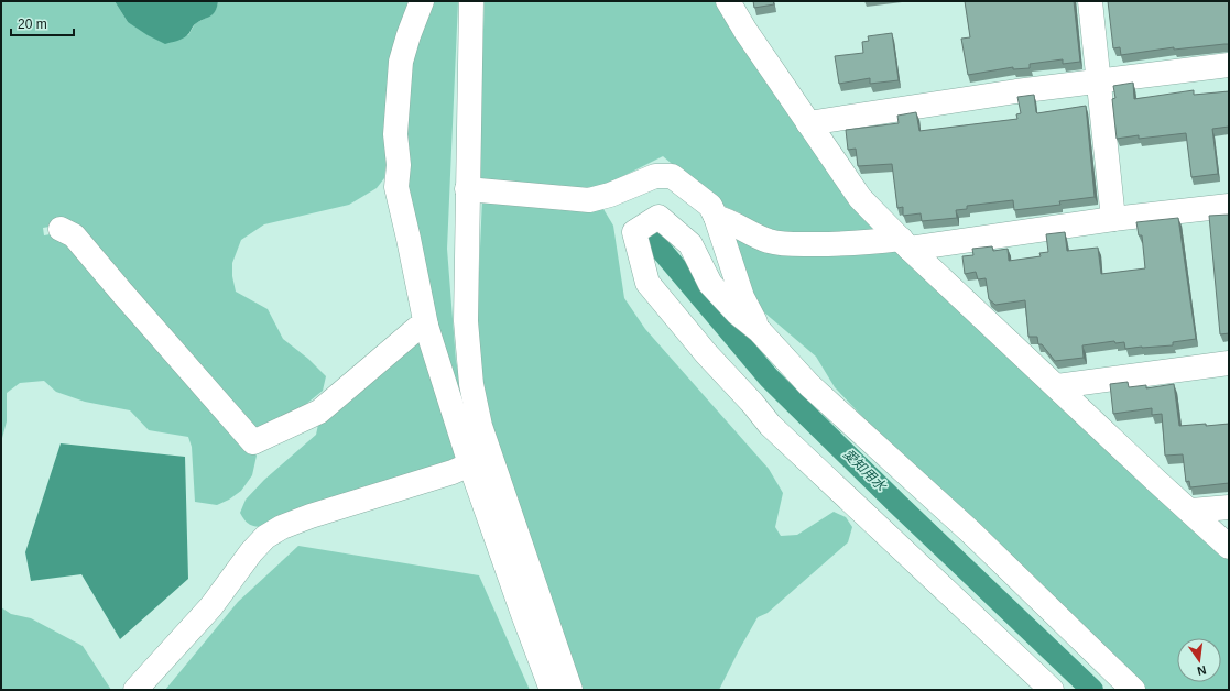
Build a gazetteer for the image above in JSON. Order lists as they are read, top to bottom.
{
  "water": ["愛知用水"],
  "scale_bar": "20 m",
  "north": "bottom"
}
